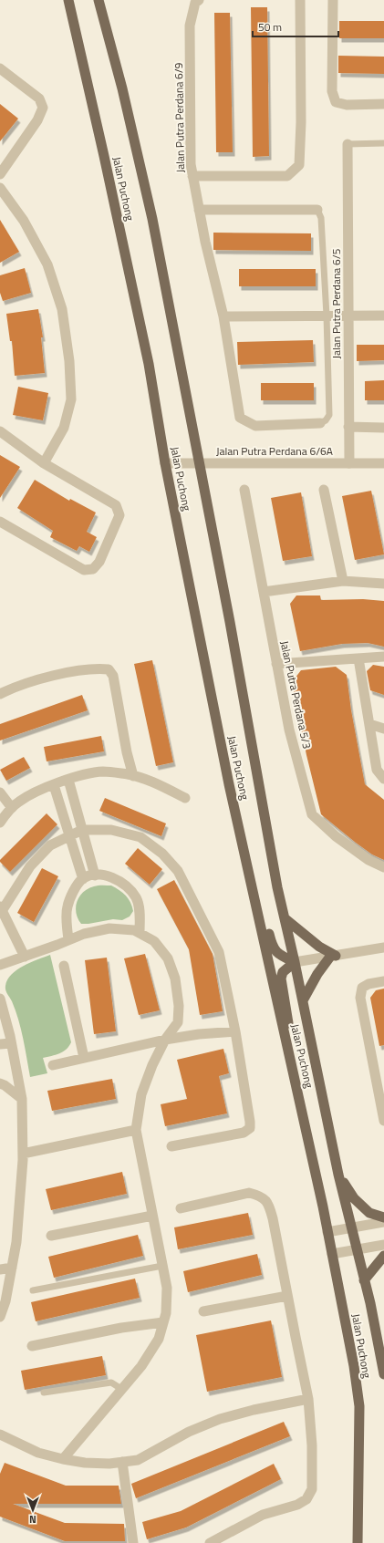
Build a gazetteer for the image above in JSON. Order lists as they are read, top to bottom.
{
  "streets": {
    "main road": ["Jalan Puchong"],
    "street": [
      "Jalan Putra Perdana 6/9",
      "Jalan Putra Perdana 6/5",
      "Jalan Putra Perdana 6/6A",
      "Jalan Putra Perdana 5/3"
    ]
  },
  "crossings": [
    ["Jalan Puchong", "Jalan Putra Perdana 6/6A"],
    ["Jalan Putra Perdana 6/5", "Jalan Putra Perdana 6/6A"]
  ],
  "scale_bar": "50 m",
  "north": "bottom"
}
